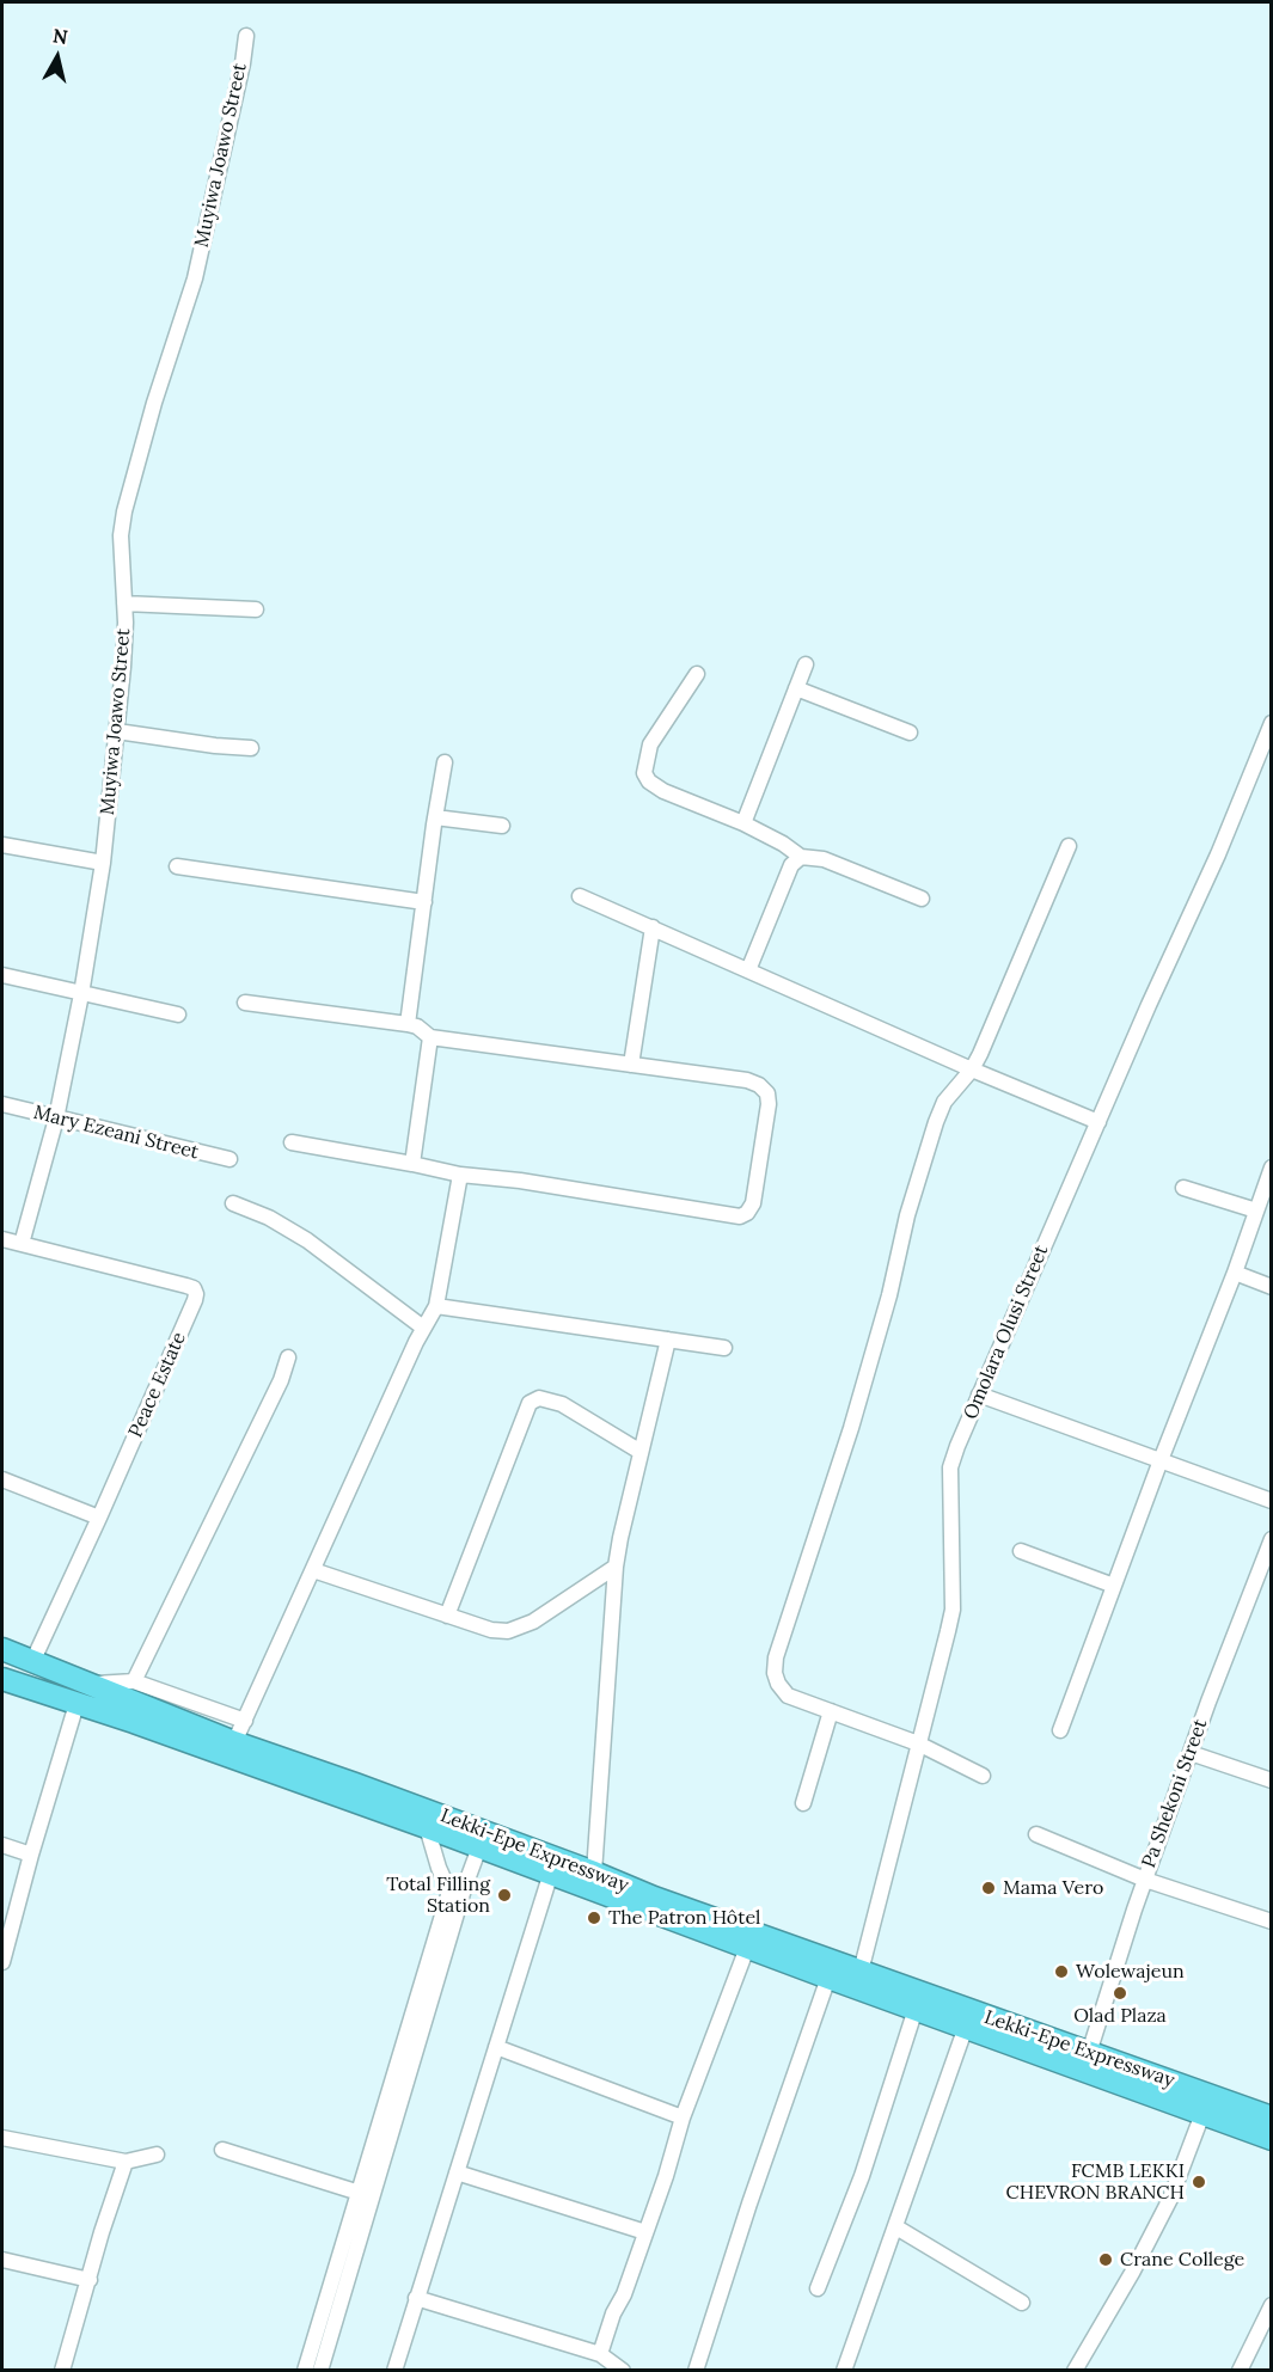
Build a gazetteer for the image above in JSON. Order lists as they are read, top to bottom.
{
  "streets": {
    "highway": ["Lekki-Epe Expressway"],
    "street": [
      "Muyiwa Joawo Street",
      "Mary Ezeani Street",
      "Omolara Olusi Street",
      "Peace Estate",
      "Pa Shekoni Street"
    ]
  },
  "crossings": [
    ["Muyiwa Joawo Street", "Mary Ezeani Street"],
    ["Muyiwa Joawo Street", "Peace Estate"],
    ["Omolara Olusi Street", "Lekki-Epe Expressway"],
    ["Peace Estate", "Lekki-Epe Expressway"],
    ["Pa Shekoni Street", "Lekki-Epe Expressway"]
  ],
  "places": [
    "Mama Vero",
    "Total Filling Station",
    "The Patron Hôtel",
    "Wolewajeun",
    "Olad Plaza",
    "FCMB LEKKI CHEVRON BRANCH",
    "Crane College"
  ],
  "north": "top"
}
